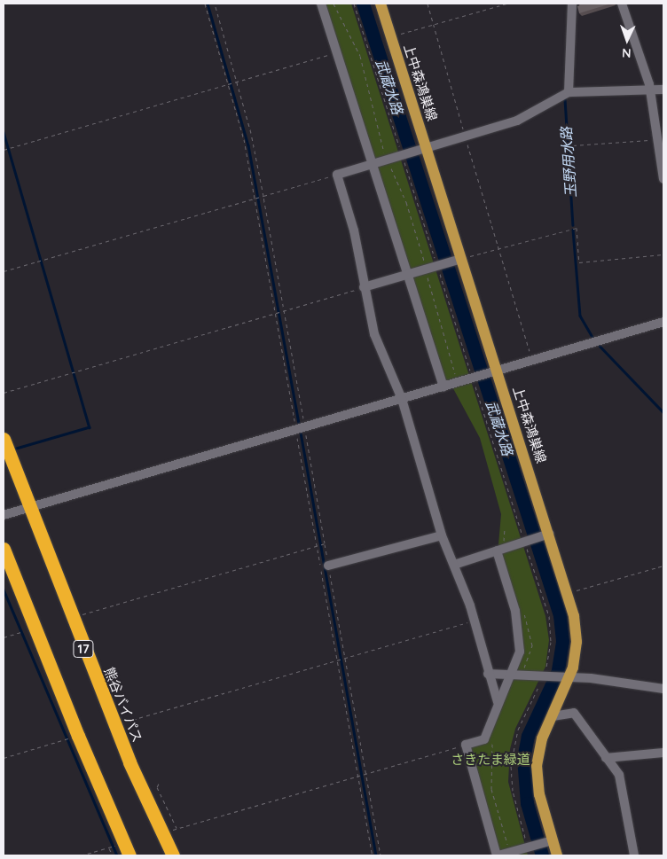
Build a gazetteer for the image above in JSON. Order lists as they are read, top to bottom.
{
  "streets": {
    "highway": ["17", "熊谷バイパス"],
    "main road": ["上中森鴻巣線"]
  },
  "water": ["武蔵水路", "玉野用水路"],
  "parks": ["さきたま緑道"],
  "north": "bottom"
}
